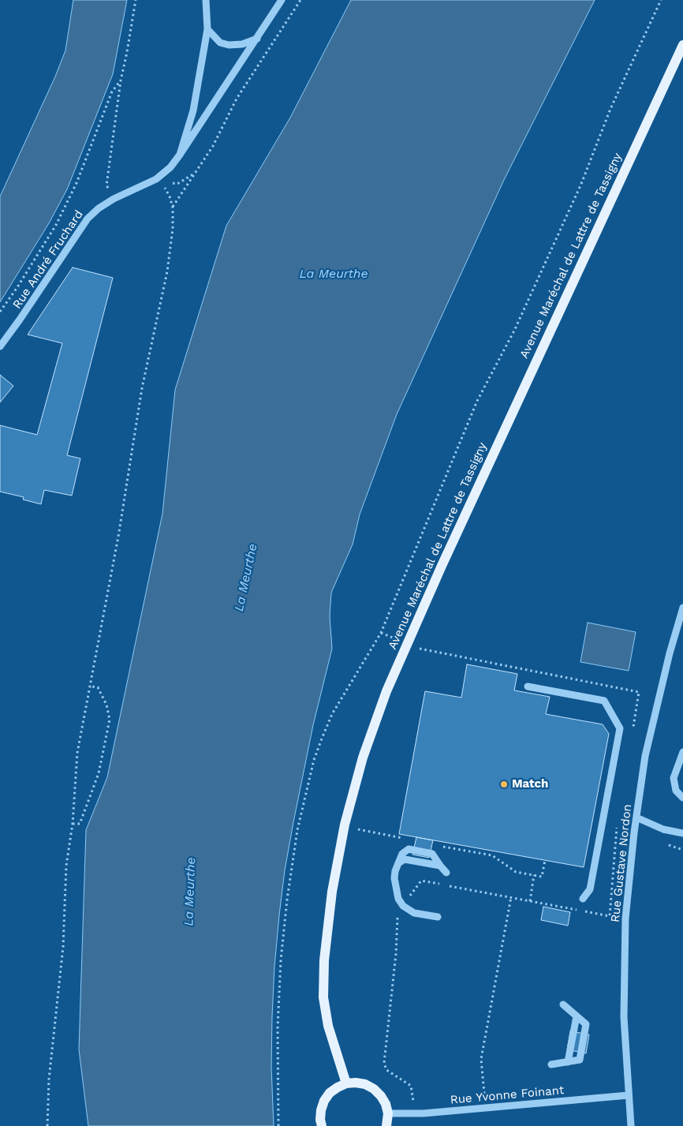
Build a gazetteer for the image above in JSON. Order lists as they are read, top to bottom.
{
  "streets": {
    "main road": ["Avenue Maréchal de Lattre de Tassigny"],
    "street": ["Rue André Fruchard", "Rue Gustave Nordon", "Rue Yvonne Foinant"]
  },
  "crossings": [
    ["Rue Gustave Nordon", "Rue Yvonne Foinant"]
  ],
  "water": ["La Meurthe"],
  "places": ["Match"]
}
